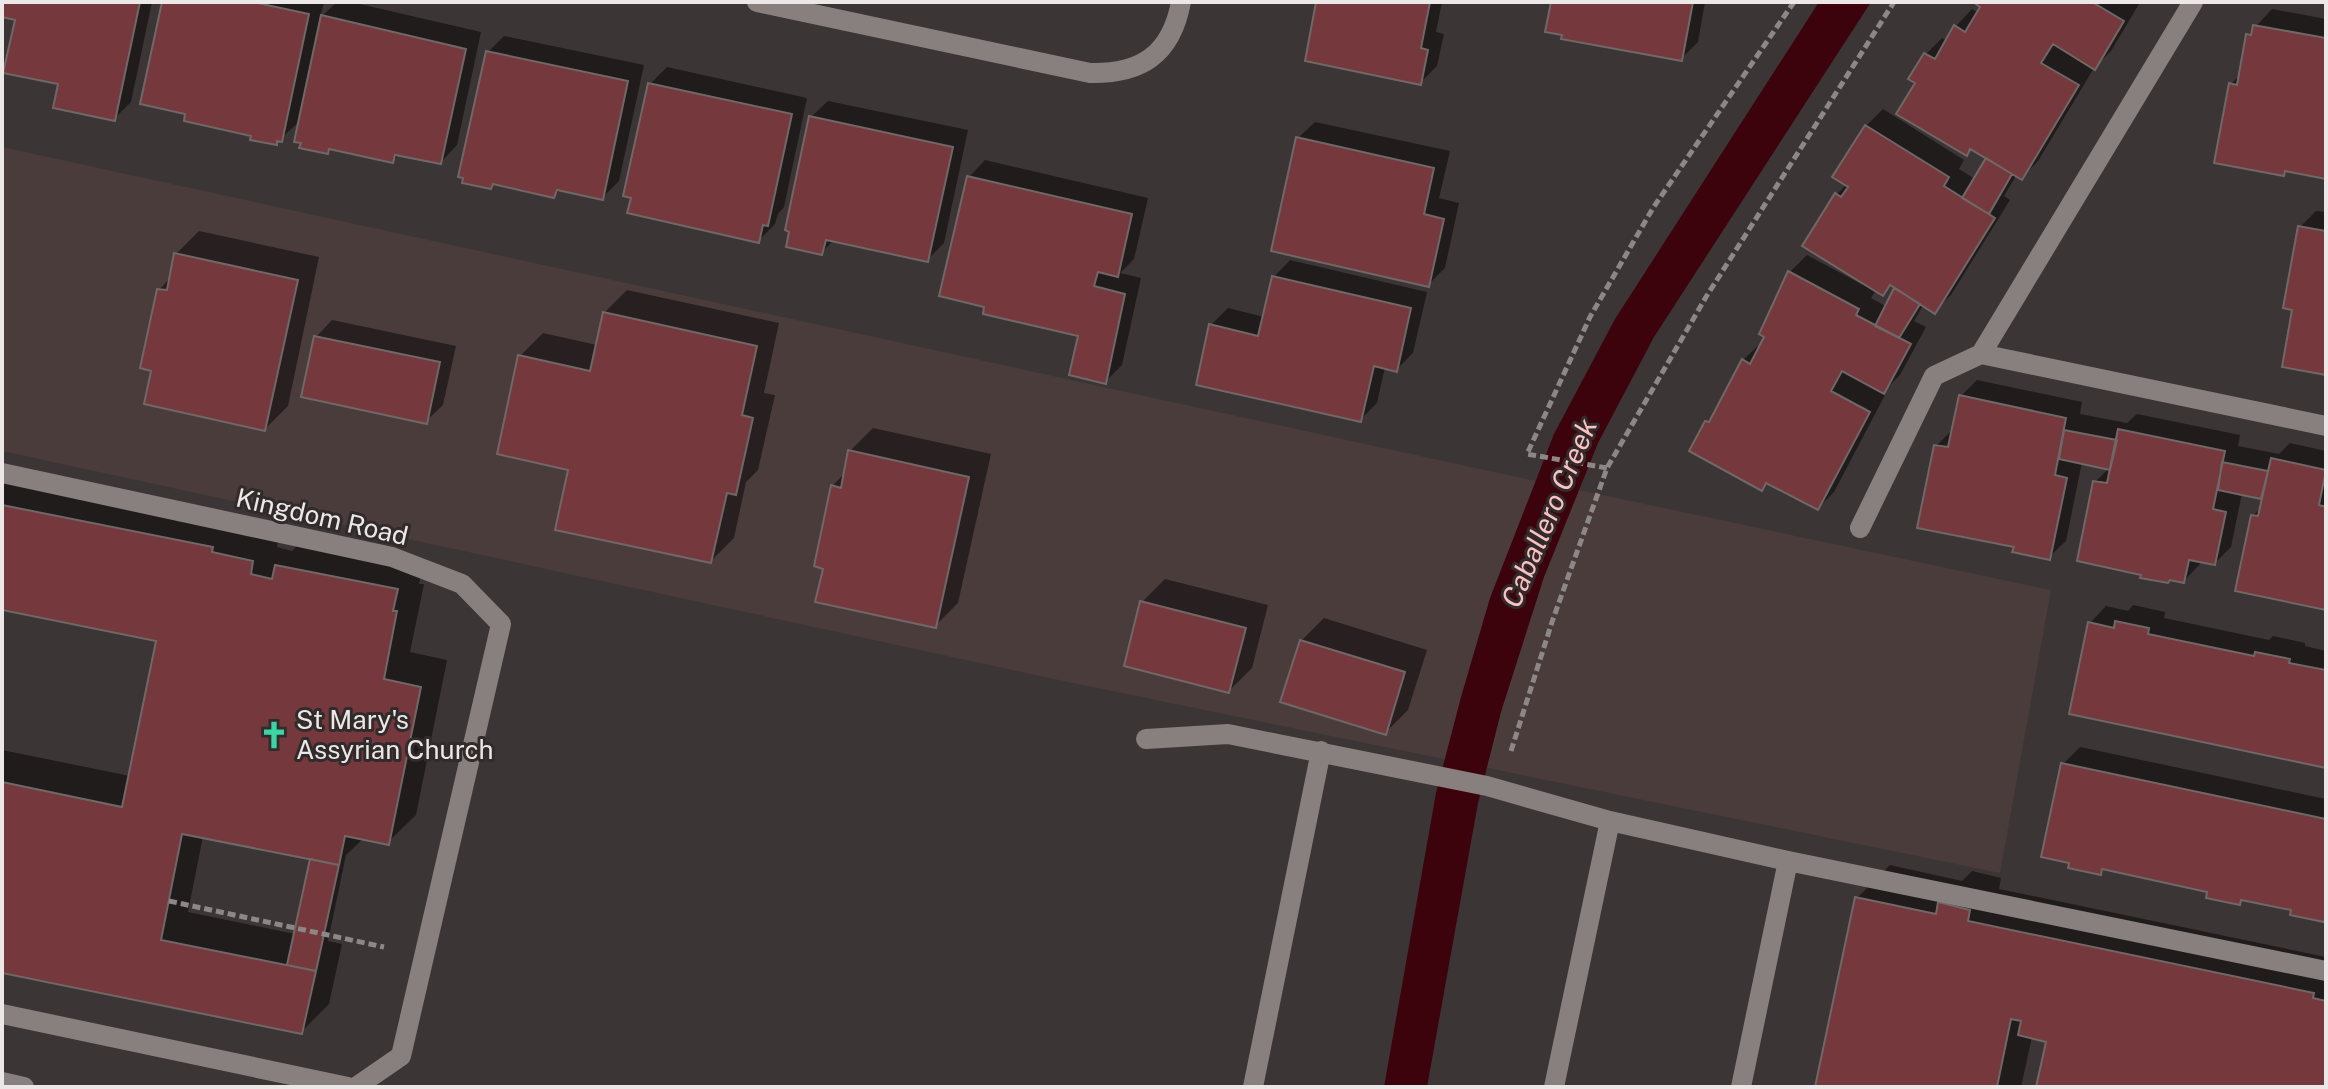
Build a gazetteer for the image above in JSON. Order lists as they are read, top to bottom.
{
  "streets": {
    "street": ["Kingdom Road"]
  },
  "water": ["Caballero Creek"],
  "places": {
    "church": ["St Mary's Assyrian Church"]
  }
}
